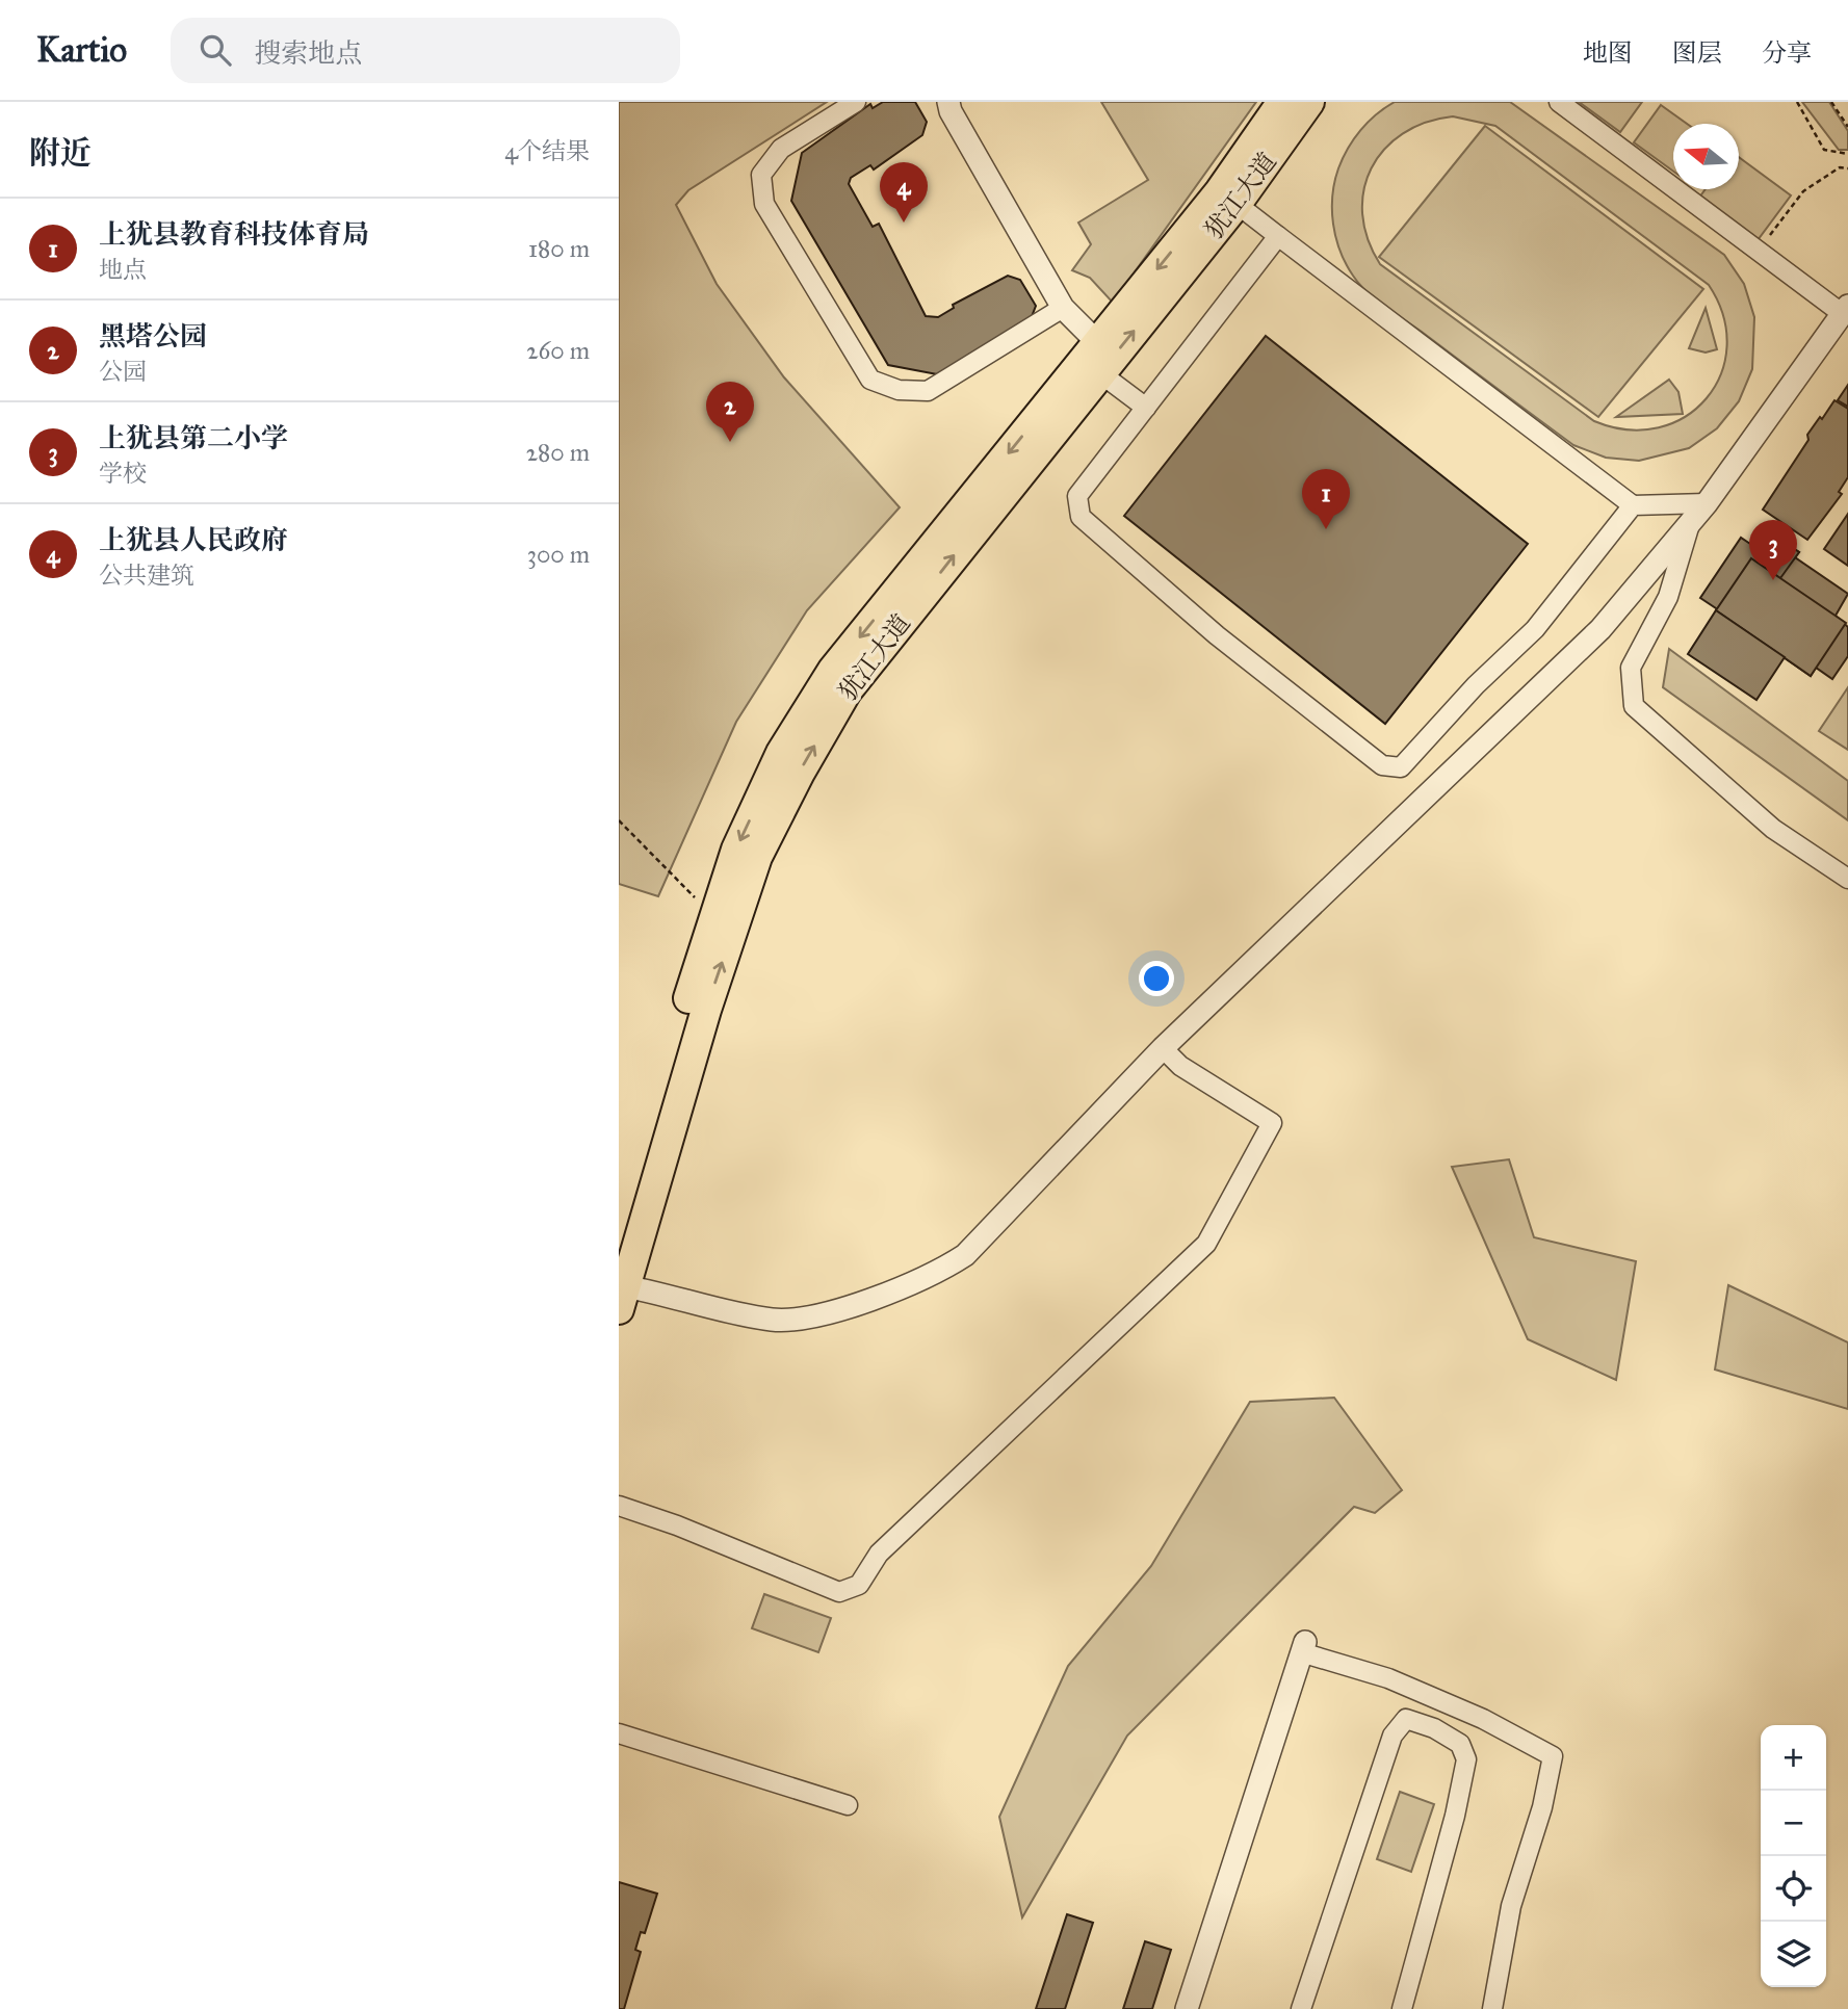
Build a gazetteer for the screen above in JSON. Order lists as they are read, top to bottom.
{
  "streets": {
    "main road": ["犹江大道"]
  },
  "north": "left",
  "page": {
    "header": "Kartio",
    "search": "搜索地点",
    "nav": ["地图", "图层", "分享"],
    "heading": ["附近", "4个结果"],
    "pins": [
      "4",
      "2",
      "1",
      "3"
    ],
    "list": [
      {
        "mark": "1",
        "name": "上犹县教育科技体育局",
        "note": "地点",
        "value": "180 m"
      },
      {
        "mark": "2",
        "name": "黑塔公园",
        "note": "公园",
        "value": "260 m"
      },
      {
        "mark": "3",
        "name": "上犹县第二小学",
        "note": "学校",
        "value": "280 m"
      },
      {
        "mark": "4",
        "name": "上犹县人民政府",
        "note": "公共建筑",
        "value": "300 m"
      }
    ],
    "map_buttons": ["+", "−"]
  }
}
